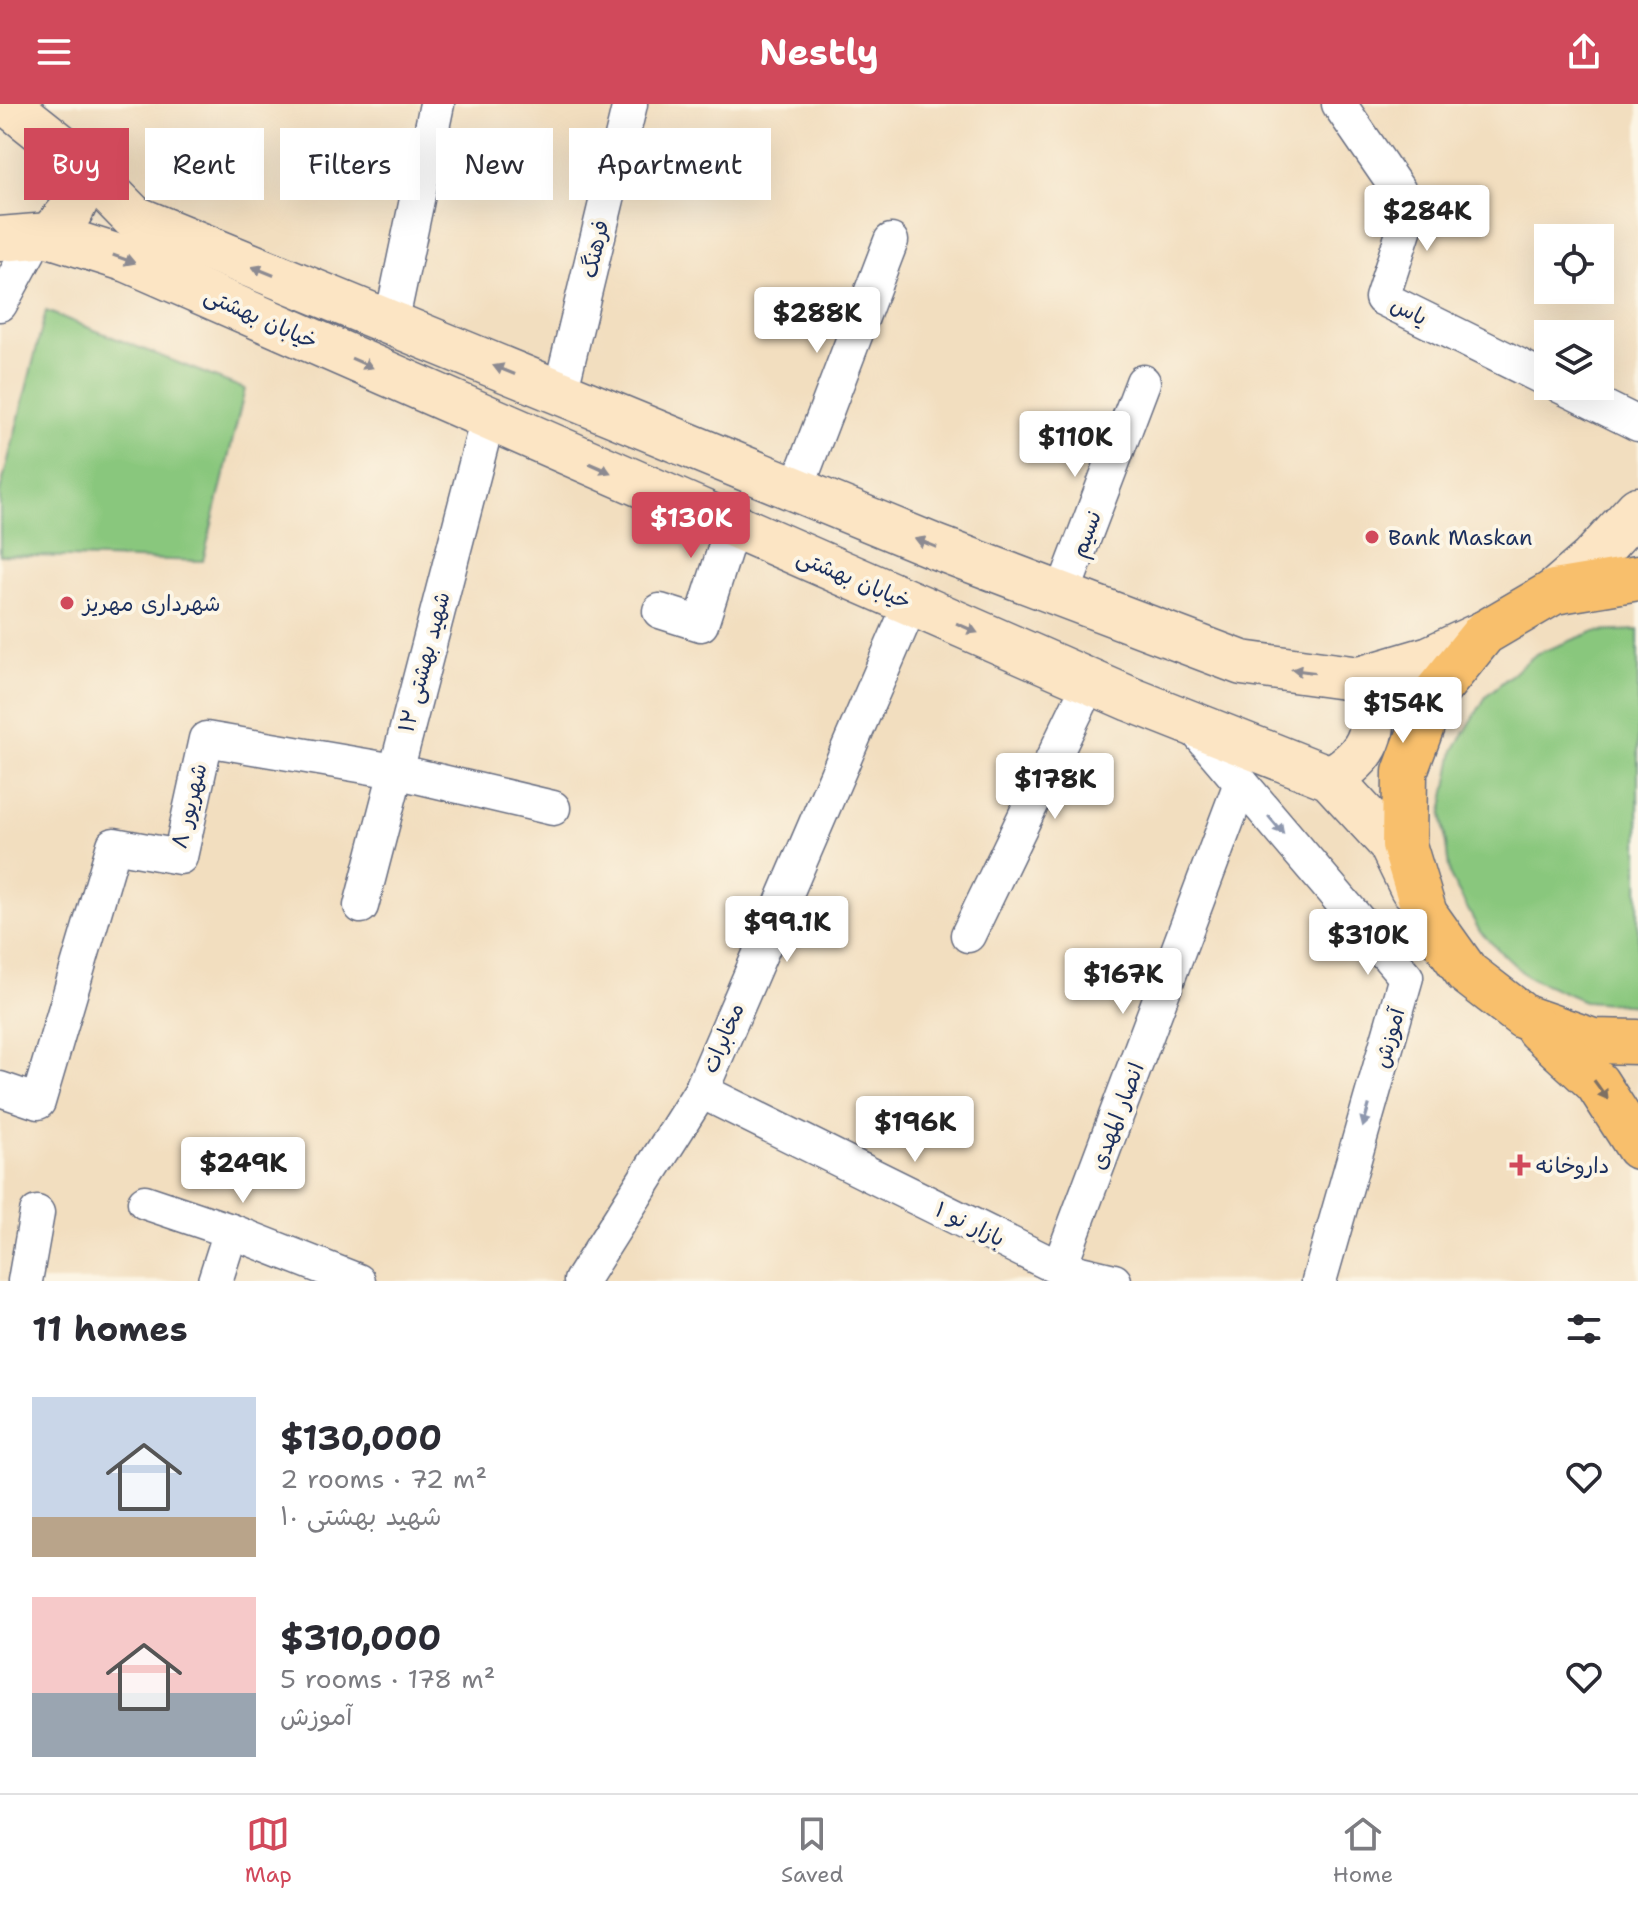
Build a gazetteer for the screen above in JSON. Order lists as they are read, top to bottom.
{
  "streets": {
    "main road": ["خیابان بهشتی"],
    "street": [
      "فرهنگ",
      "یاس",
      "نسیم",
      "شهید بهشتی ۱۲",
      "۸ شهریور",
      "مخابرات",
      "آموزش",
      "انصار المهدی",
      "بازار نو ۱"
    ]
  },
  "crossings": [
    ["فرهنگ", "خیابان بهشتی"],
    ["خیابان بهشتی", "نسیم"],
    ["خیابان بهشتی", "شهید بهشتی ۱۲"],
    ["خیابان بهشتی", "مخابرات"],
    ["خیابان بهشتی", "آموزش"],
    ["شهید بهشتی ۱۲", "۸ شهریور"],
    ["مخابرات", "بازار نو ۱"],
    ["آموزش", "انصار المهدی"],
    ["انصار المهدی", "بازار نو ۱"]
  ],
  "one_way": ["آموزش"],
  "places": {
    "other": ["Bank Maskan", "شهرداری مهریز"],
    "health": ["داروخانه"]
  },
  "page": {
    "header": "Nestly",
    "chip": [
      "Buy",
      "Rent",
      "Filters",
      "New",
      "Apartment"
    ],
    "price": [
      "$284K",
      "$288K",
      "$110K",
      "$130K",
      "$154K",
      "$178K",
      "$99.1K",
      "$310K",
      "$167K",
      "$196K",
      "$249K"
    ],
    "heading": "11 homes",
    "list": [
      {
        "name": "$130,000",
        "note": "2 rooms · 72 m² · شهید بهشتی ۱۰"
      },
      {
        "name": "$310,000",
        "note": "5 rooms · 178 m² · آموزش"
      }
    ],
    "tabs": ["Map", "Saved", "Home"]
  }
}
